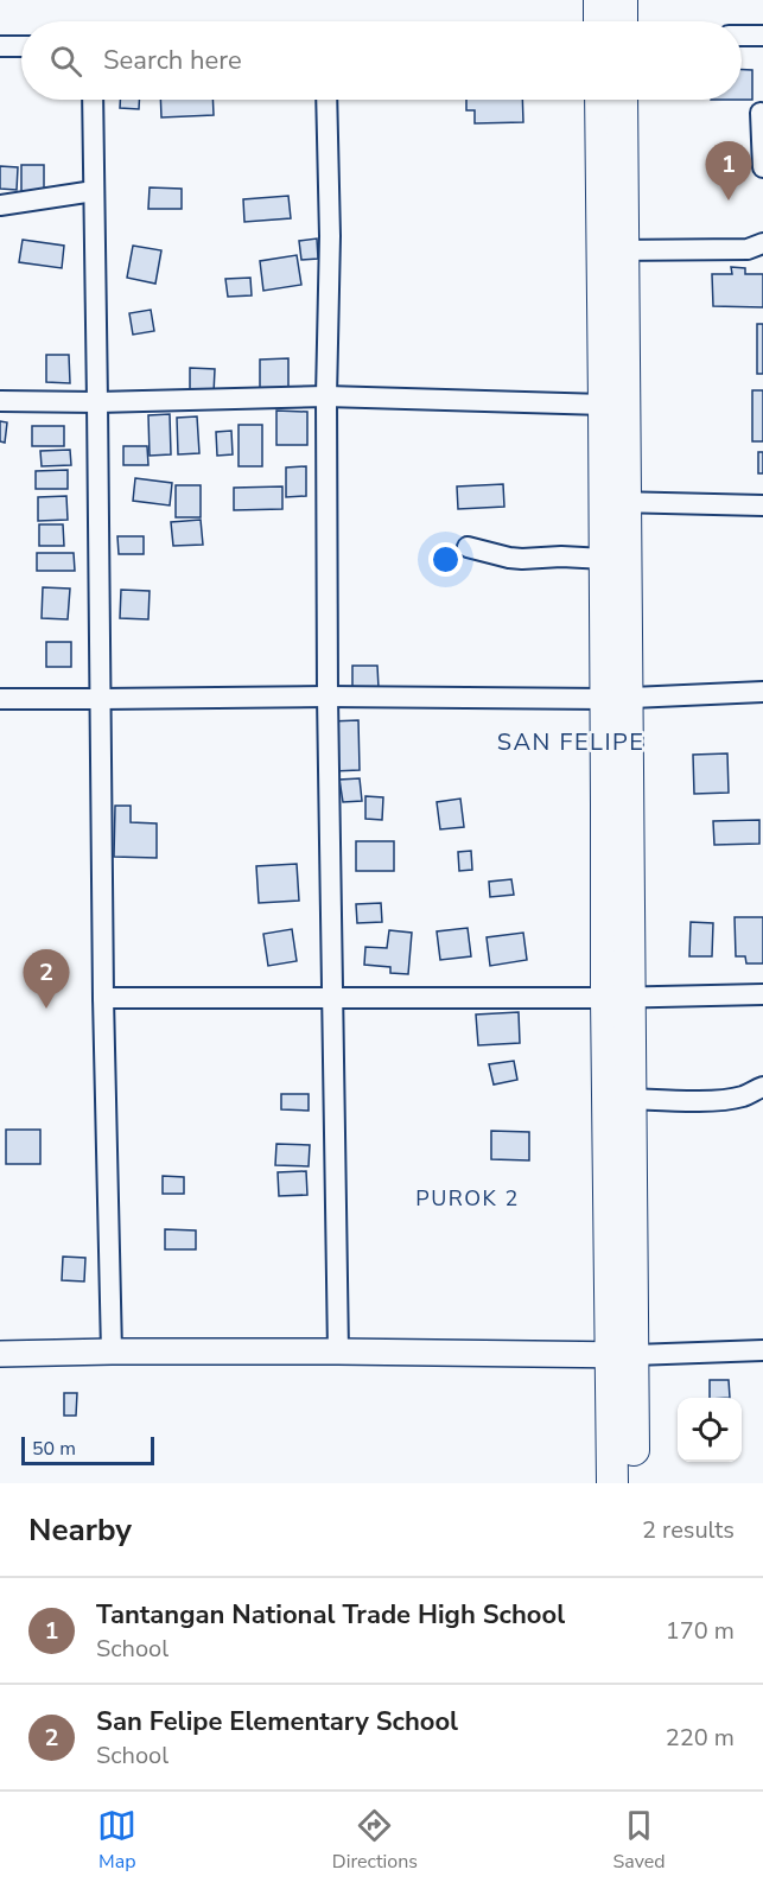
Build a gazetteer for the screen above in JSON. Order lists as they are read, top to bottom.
{
  "districts": ["SAN FELIPE", "PUROK 2"],
  "scale_bar": "50 m",
  "page": {
    "search": "Search here",
    "pins": ["1", "2"],
    "scale": "50 m",
    "heading": ["Nearby", "2 results"],
    "list": [
      {
        "mark": "1",
        "name": "Tantangan National Trade High School",
        "note": "School",
        "value": "170 m"
      },
      {
        "mark": "2",
        "name": "San Felipe Elementary School",
        "note": "School",
        "value": "220 m"
      }
    ],
    "nav": ["Map", "Directions", "Saved"]
  }
}
